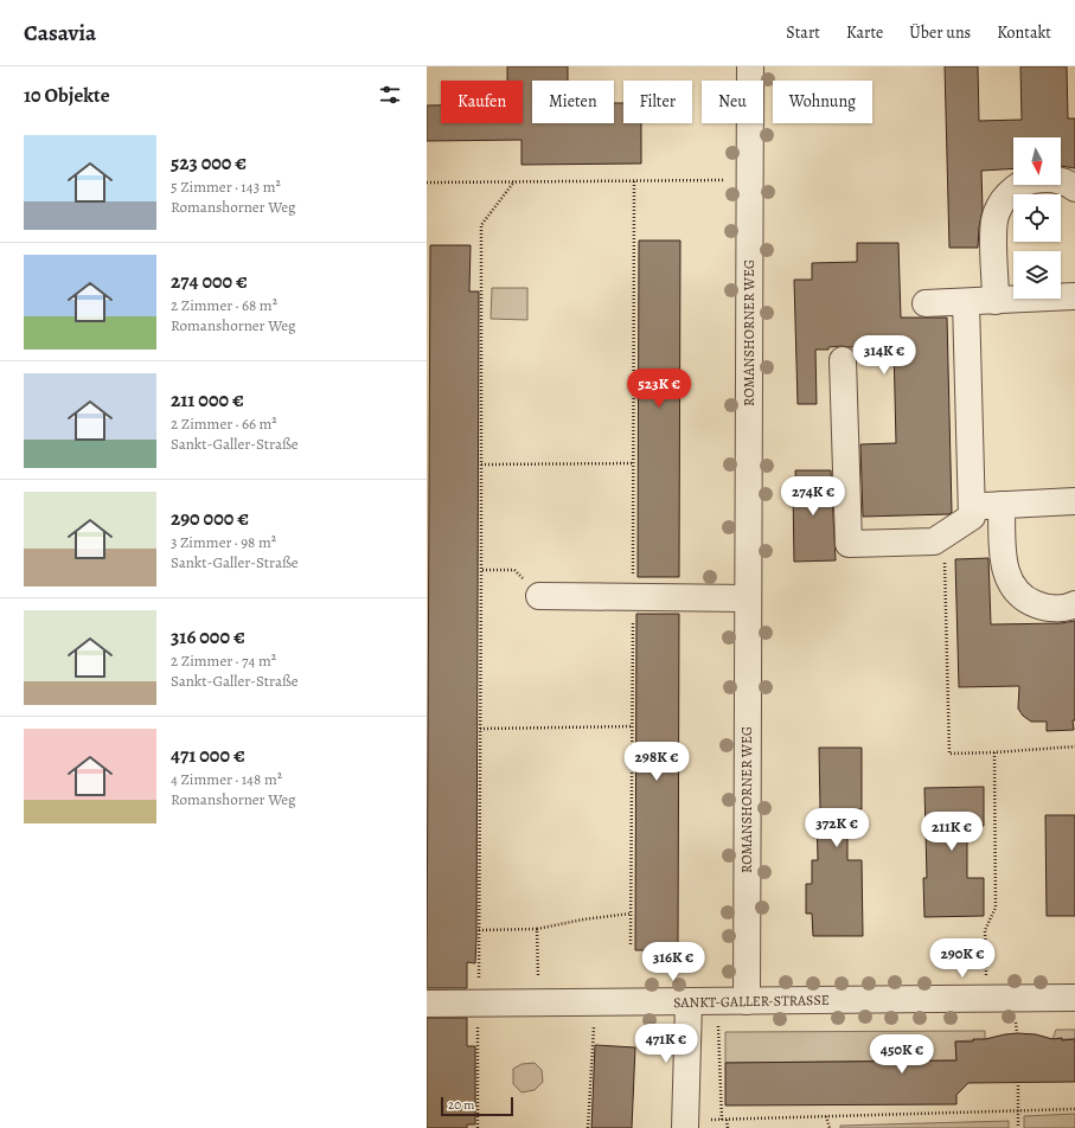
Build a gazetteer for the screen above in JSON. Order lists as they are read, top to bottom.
{
  "streets": {
    "street": ["ROMANSHORNER WEG", "SANKT-GALLER-STRASSE"]
  },
  "crossings": [
    ["ROMANSHORNER WEG", "SANKT-GALLER-STRASSE"]
  ],
  "scale_bar": "20 m",
  "north": "bottom",
  "page": {
    "header": "Casavia",
    "nav": [
      "Start",
      "Karte",
      "Über uns",
      "Kontakt"
    ],
    "heading": "10 Objekte",
    "chip": [
      "Kaufen",
      "Mieten",
      "Filter",
      "Neu",
      "Wohnung"
    ],
    "list": [
      {
        "name": "523 000 €",
        "note": "5 Zimmer · 143 m² · Romanshorner Weg"
      },
      {
        "name": "274 000 €",
        "note": "2 Zimmer · 68 m² · Romanshorner Weg"
      },
      {
        "name": "211 000 €",
        "note": "2 Zimmer · 66 m² · Sankt-Galler-Straße"
      },
      {
        "name": "290 000 €",
        "note": "3 Zimmer · 98 m² · Sankt-Galler-Straße"
      },
      {
        "name": "316 000 €",
        "note": "2 Zimmer · 74 m² · Sankt-Galler-Straße"
      },
      {
        "name": "471 000 €",
        "note": "4 Zimmer · 148 m² · Romanshorner Weg"
      }
    ],
    "price": [
      "314K €",
      "523K €",
      "274K €",
      "298K €",
      "372K €",
      "211K €",
      "290K €",
      "316K €",
      "471K €",
      "450K €"
    ],
    "scale": "20 m"
  }
}
